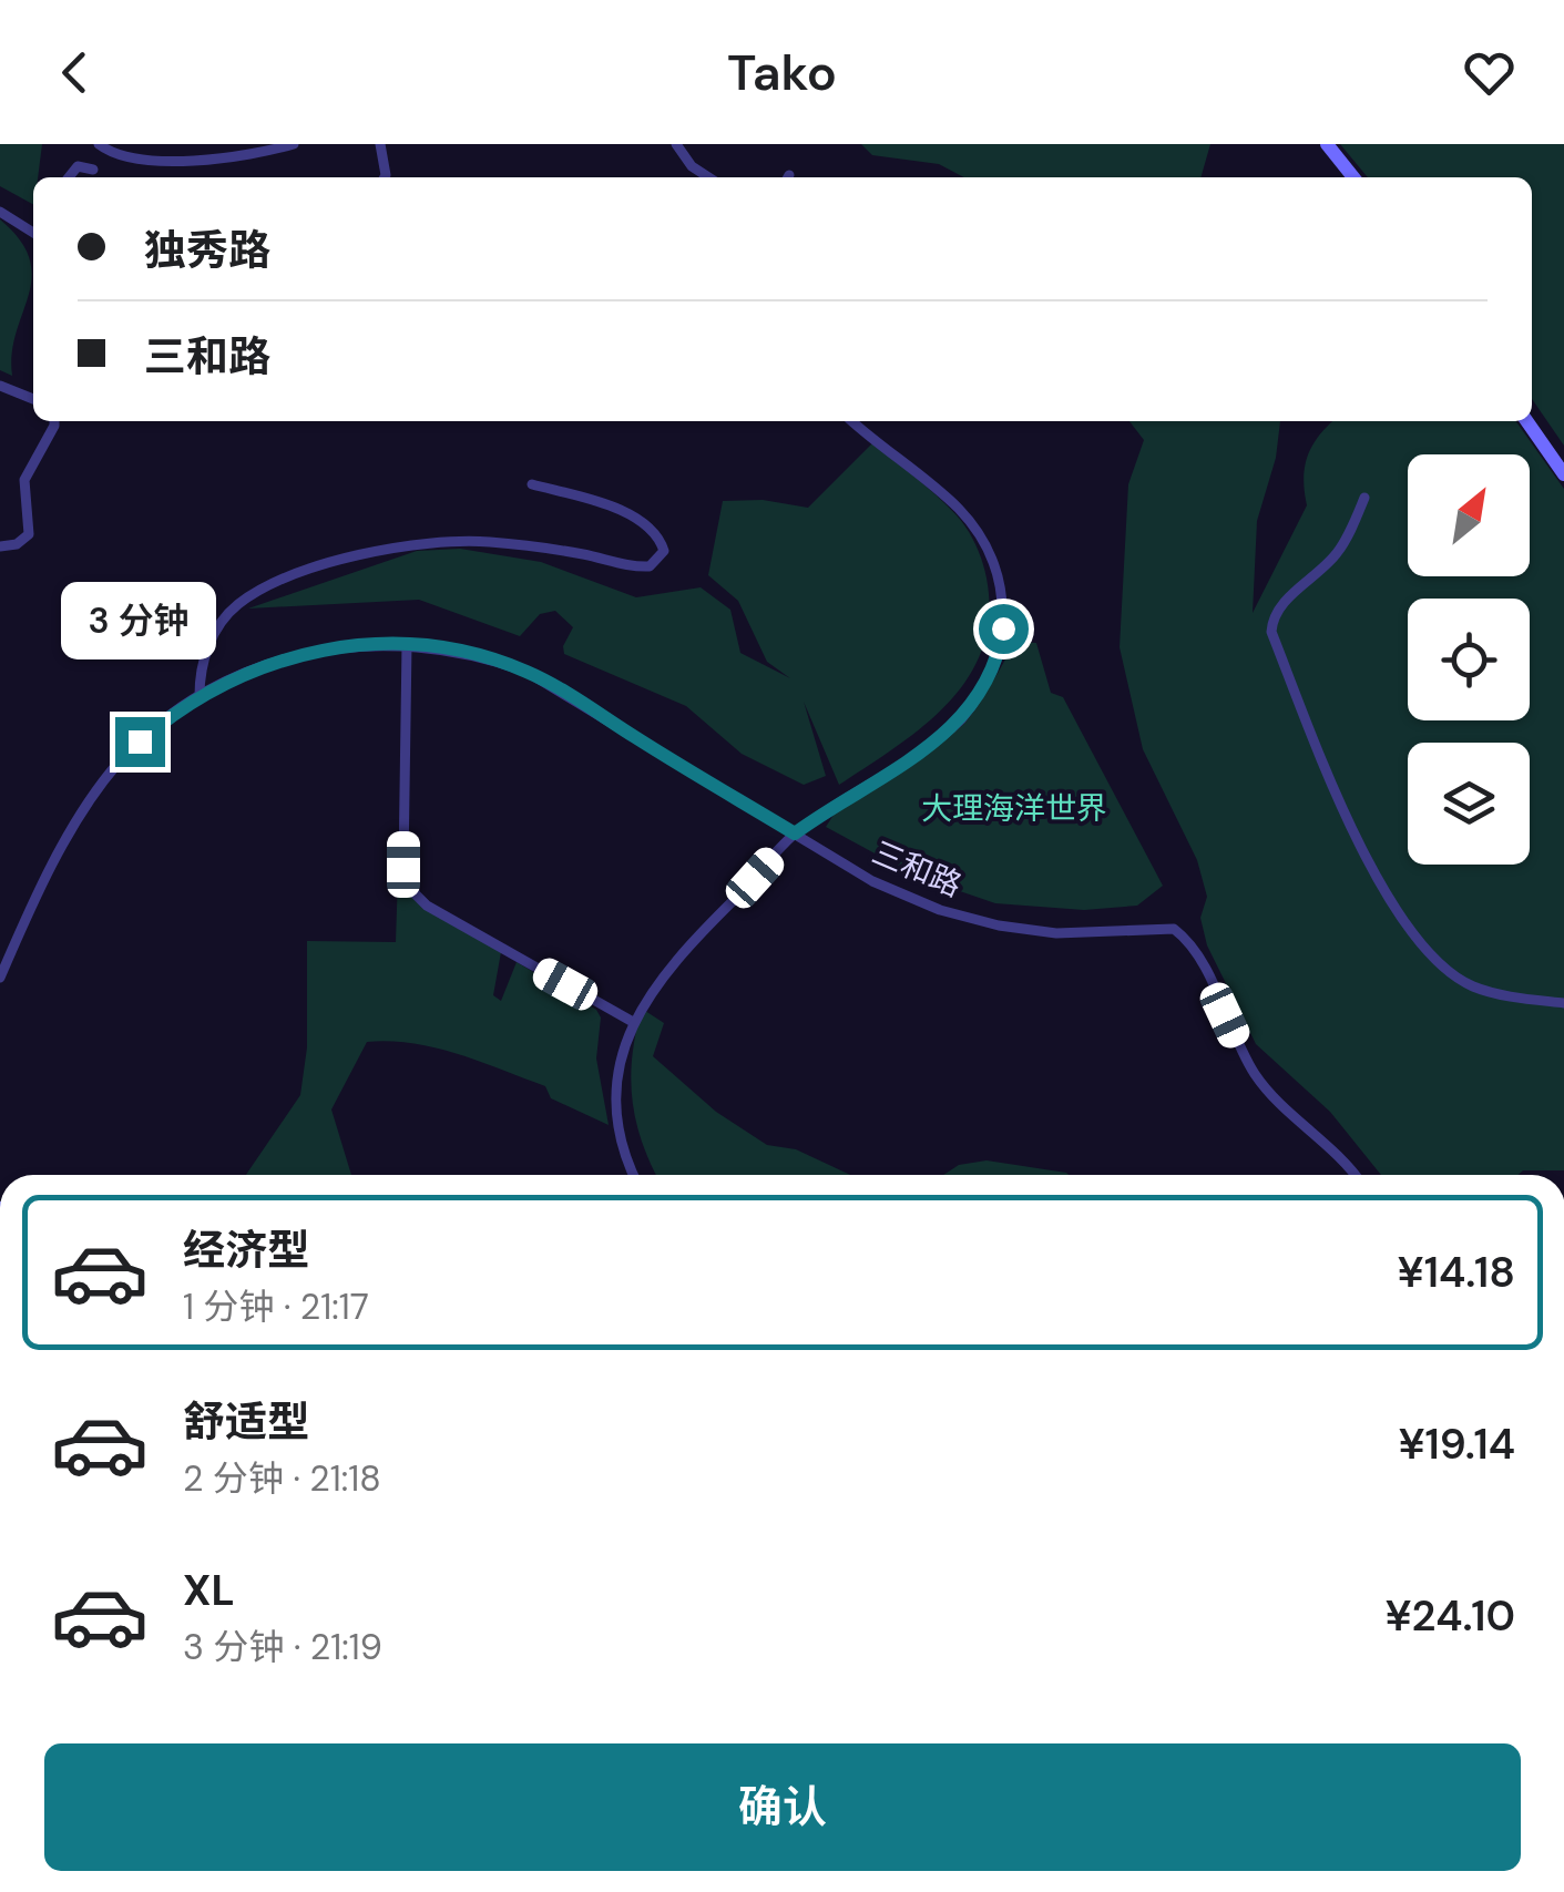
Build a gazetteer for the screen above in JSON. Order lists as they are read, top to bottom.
{
  "streets": {
    "street": ["三和路"]
  },
  "parks": ["大理海洋世界"],
  "north": "top right",
  "page": {
    "header": "Tako",
    "banner": ["独秀路", "三和路"],
    "bubble": "3 分钟",
    "list": [
      {
        "name": "经济型",
        "note": "1 分钟 · 21:17",
        "value": "¥14.18"
      },
      {
        "name": "舒适型",
        "note": "2 分钟 · 21:18",
        "value": "¥19.14"
      },
      {
        "name": "XL",
        "note": "3 分钟 · 21:19",
        "value": "¥24.10"
      }
    ],
    "buttons": "确认"
  }
}
